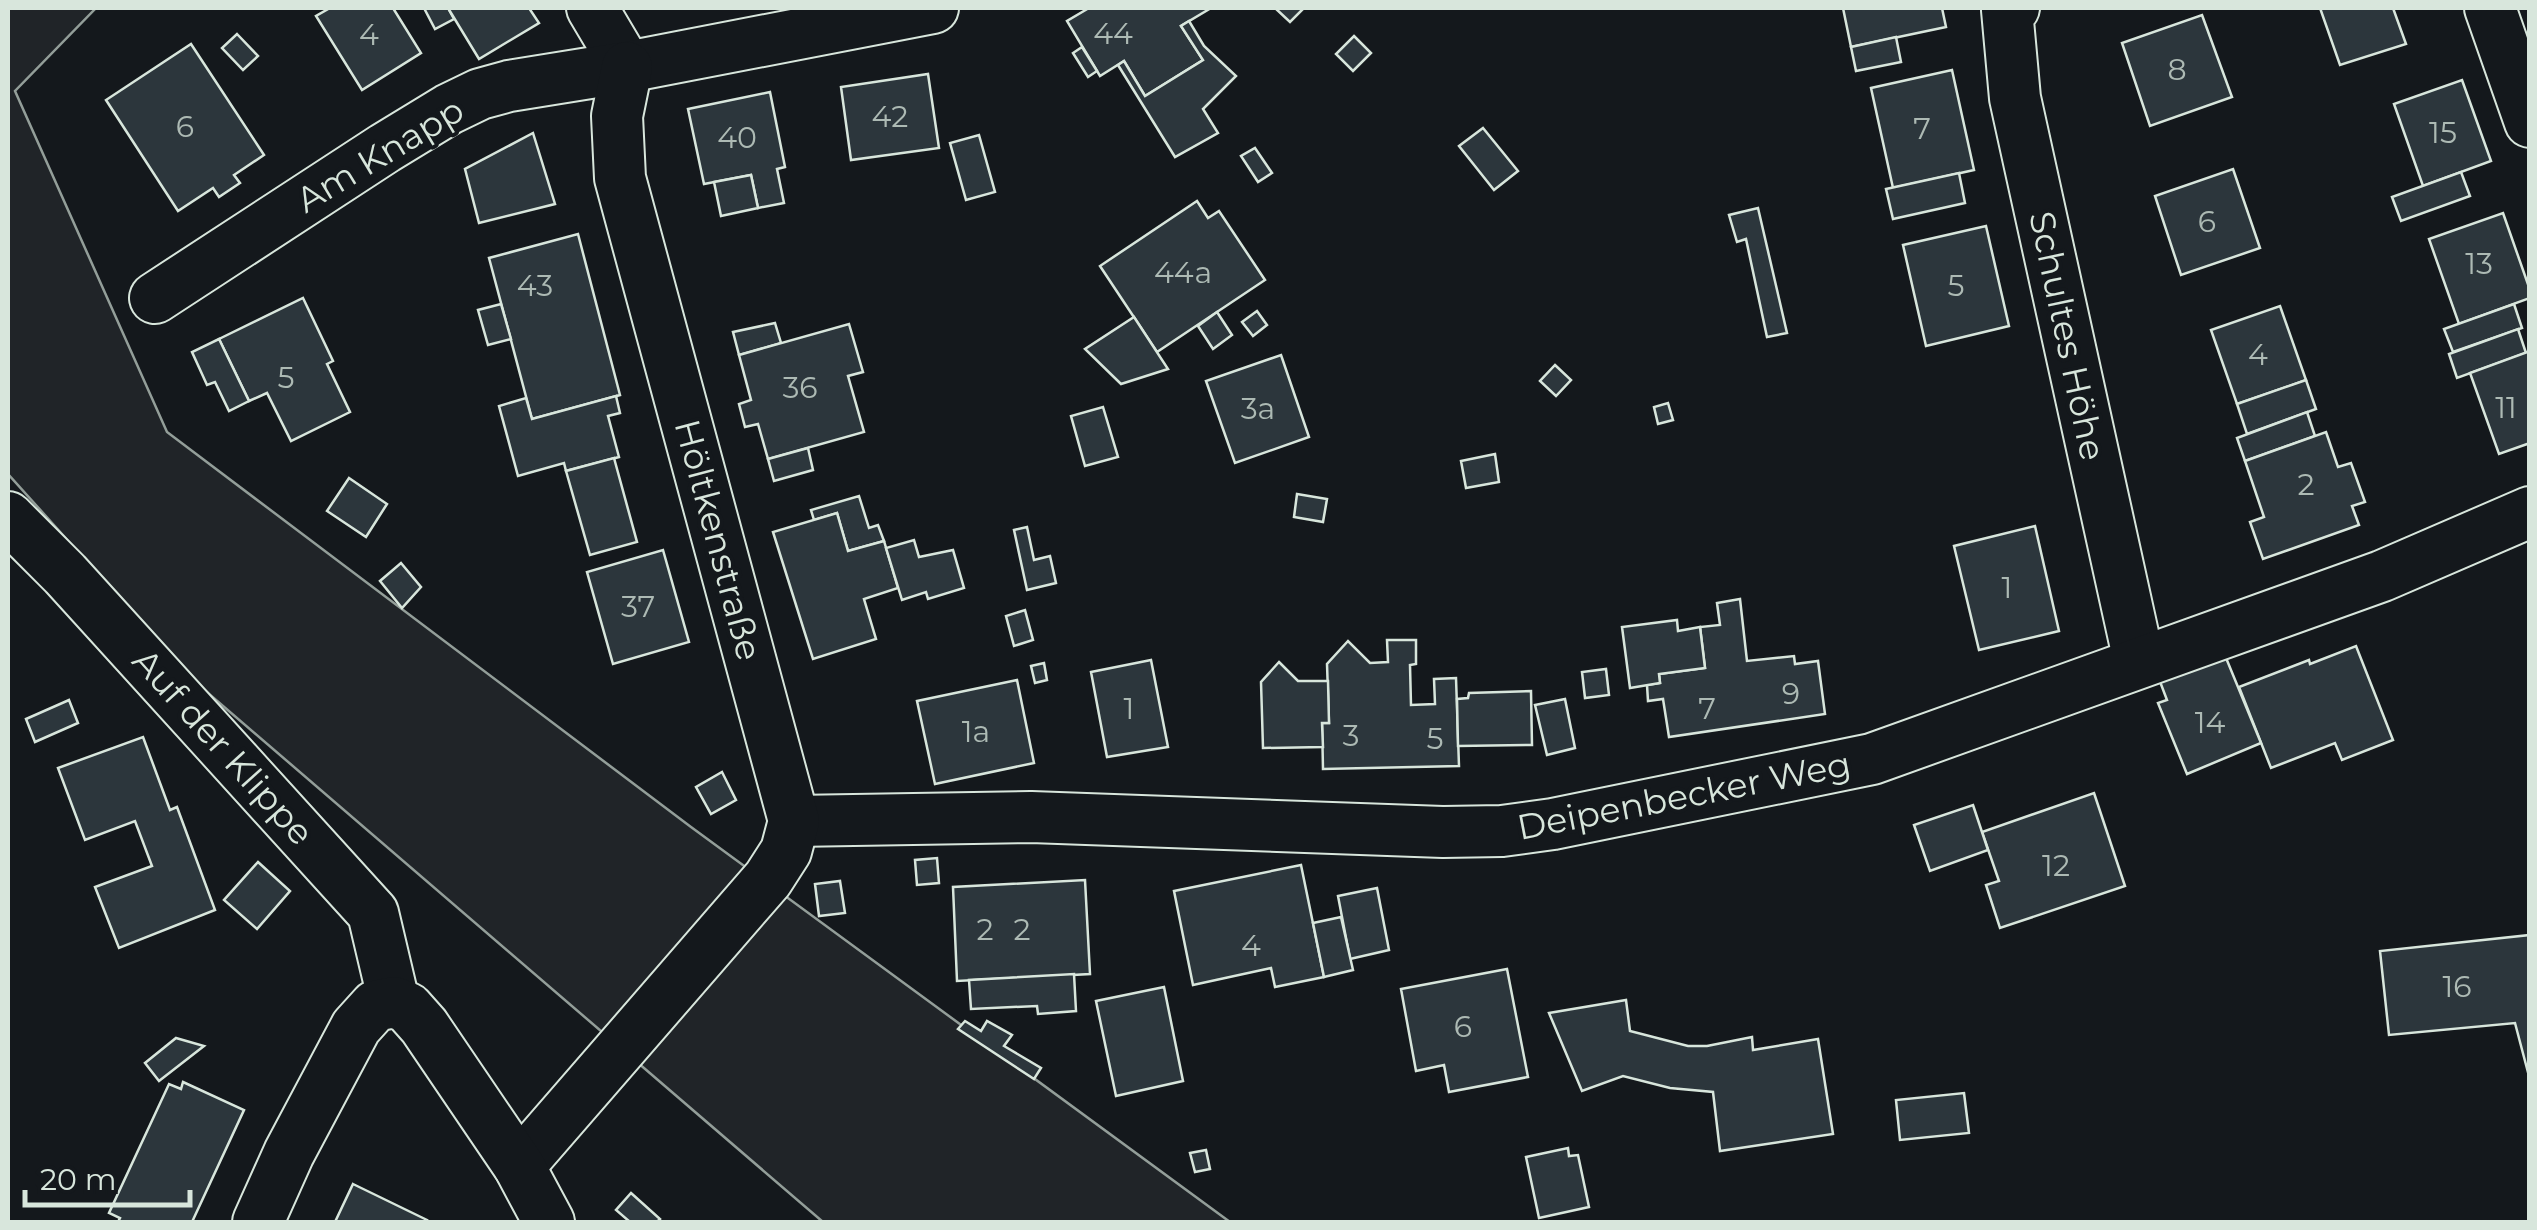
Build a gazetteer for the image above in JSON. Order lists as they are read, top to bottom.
{
  "streets": {
    "street": [
      "Am Knapp",
      "Schultes Höhe",
      "Höltkenstraße",
      "Auf der Klippe",
      "Deipenbecker Weg"
    ]
  },
  "crossings": [
    ["Am Knapp", "Höltkenstraße"],
    ["Schultes Höhe", "Deipenbecker Weg"],
    ["Höltkenstraße", "Deipenbecker Weg"]
  ],
  "house_numbers": [
    "44",
    "4",
    "8",
    "42",
    "6",
    "7",
    "15",
    "40",
    "6",
    "13",
    "44a",
    "43",
    "5",
    "4",
    "5",
    "36",
    "11",
    "3a",
    "2",
    "1",
    "37",
    "9",
    "1",
    "7",
    "14",
    "1a",
    "3",
    "5",
    "12",
    "2",
    "2",
    "4",
    "16",
    "6"
  ],
  "scale_bar": "20 m"
}
